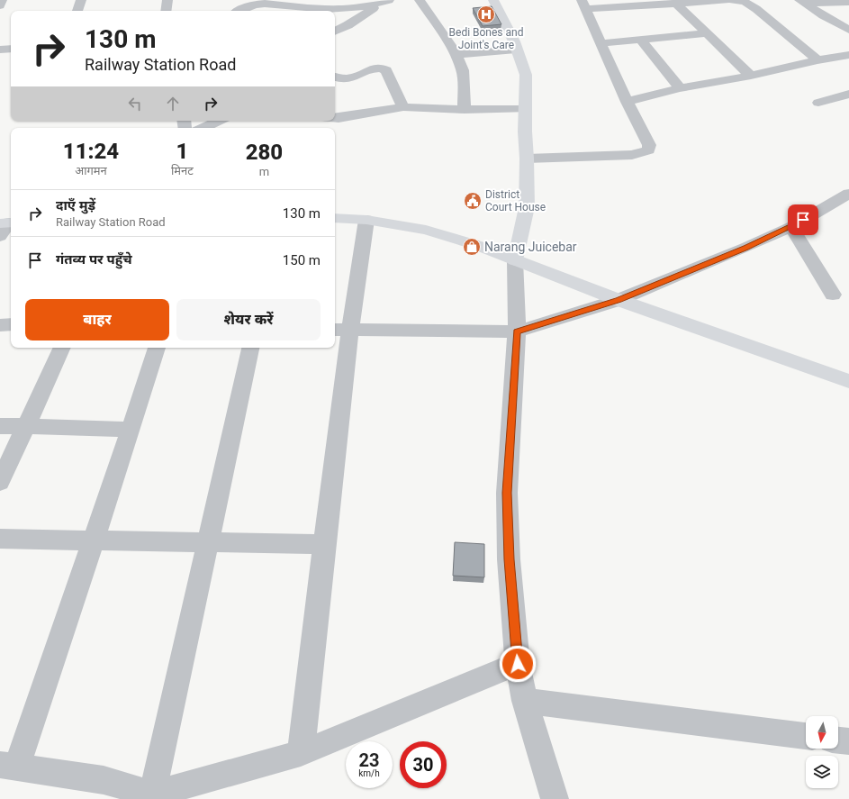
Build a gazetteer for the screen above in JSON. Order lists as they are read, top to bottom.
{
  "places": {
    "hospital": ["Bedi Bones and Joint's Care"],
    "public building": ["District Court House"],
    "shop": ["Narang Juicebar"]
  },
  "north": "bottom",
  "page": {
    "turn": ["130 m", "Railway Station Road"],
    "eta": [
      "11:24",
      "आगमन",
      "1",
      "मिनट",
      "280",
      "m"
    ],
    "list": [
      {
        "name": "दाएँ मुड़ें",
        "note": "Railway Station Road",
        "value": "130 m"
      },
      {
        "name": "गंतव्य पर पहुँचे",
        "value": "150 m"
      }
    ],
    "buttons": ["बाहर", "शेयर करें"],
    "speed": "23 km/h",
    "limit": "30"
  }
}
